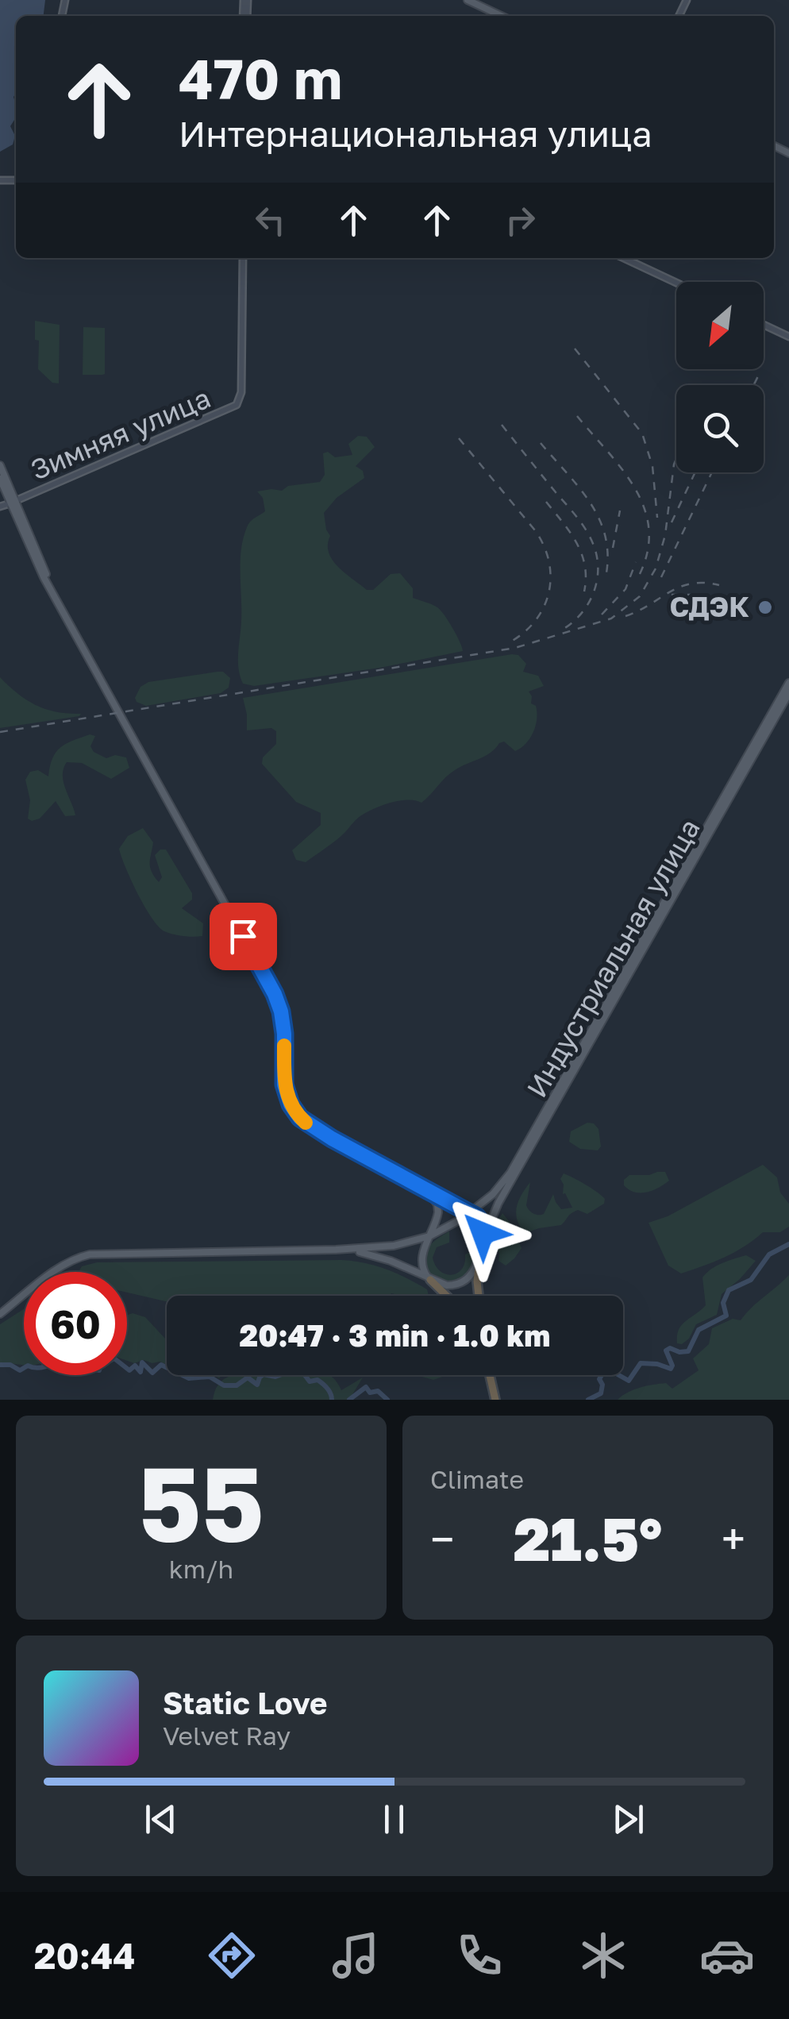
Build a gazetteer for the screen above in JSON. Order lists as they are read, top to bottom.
{
  "streets": {
    "main road": ["Зимняя улица", "Индустриальная улица"]
  },
  "places": ["СДЭК"],
  "north": "bottom left",
  "page": {
    "turn": ["470 m", "Интернациональная улица"],
    "limit": "60",
    "trip": "20:47 · 3 min · 1.0 km",
    "tile": [
      ["55", "km/h"],
      "Climate"
    ],
    "heat": ["−", "21.5°", "+"],
    "song": ["Static Love", "Velvet Ray"],
    "tabs": "20:44"
  }
}
